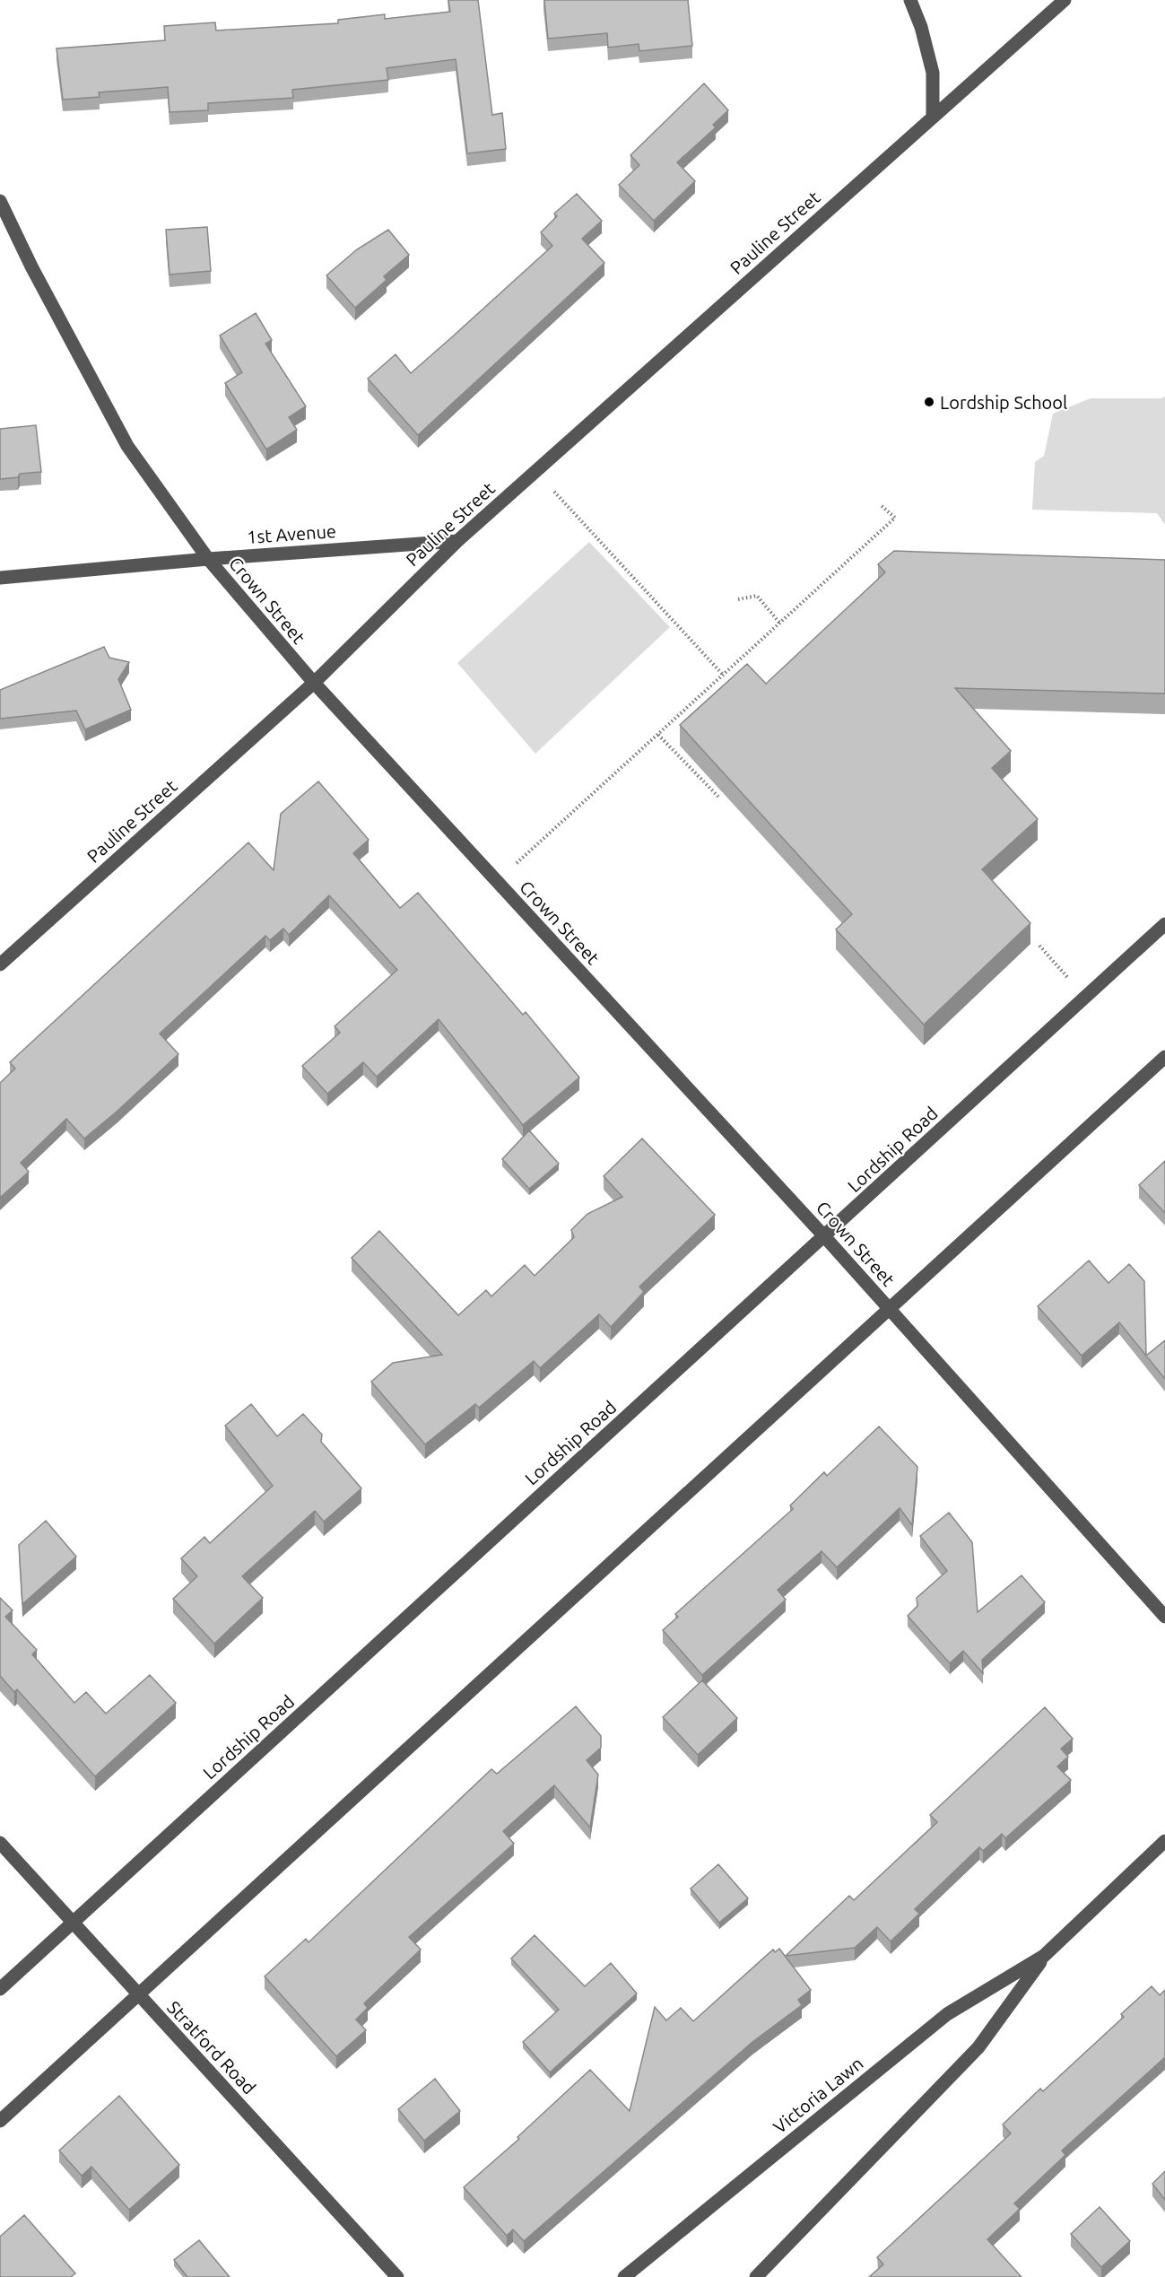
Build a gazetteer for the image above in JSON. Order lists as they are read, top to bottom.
{
  "streets": {
    "street": [
      "Pauline Street",
      "1st Avenue",
      "Crown Street",
      "Lordship Road",
      "Stratford Road",
      "Victoria Lawn"
    ]
  },
  "crossings": [
    ["Pauline Street", "1st Avenue"],
    ["Pauline Street", "Crown Street"],
    ["1st Avenue", "Crown Street"],
    ["Crown Street", "Lordship Road"],
    ["Lordship Road", "Stratford Road"]
  ],
  "places": ["Lordship School"]
}
